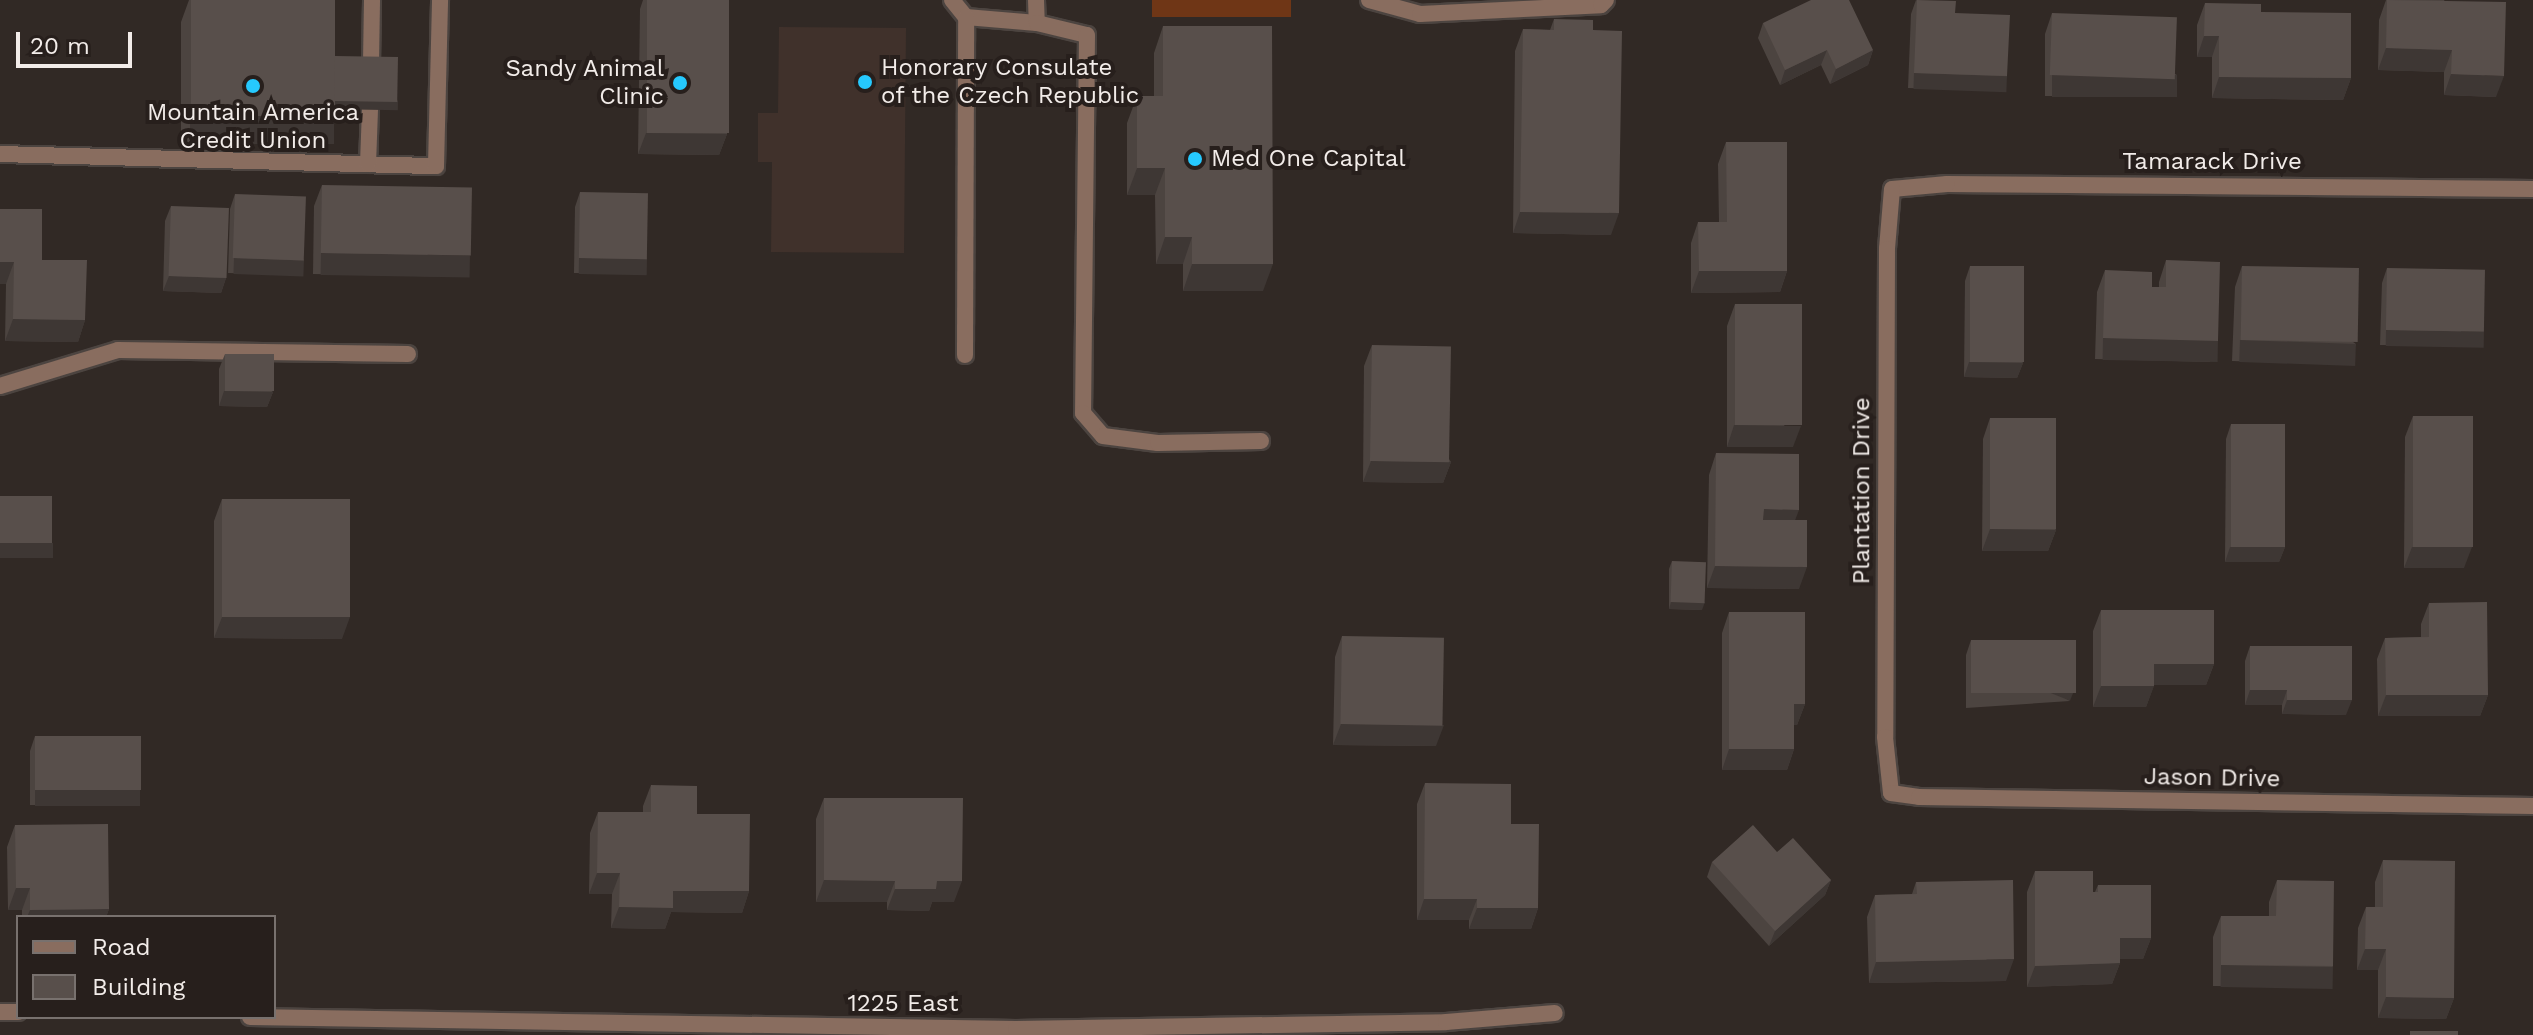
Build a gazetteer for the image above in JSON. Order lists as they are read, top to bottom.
{
  "streets": {
    "street": [
      "Tamarack Drive",
      "Plantation Drive",
      "Jason Drive",
      "1225 East"
    ]
  },
  "crossings": [
    ["Tamarack Drive", "Plantation Drive"],
    ["Plantation Drive", "Jason Drive"]
  ],
  "places": [
    "Honorary Consulate of the Czech Republic",
    "Sandy Animal Clinic",
    "Mountain America Credit Union",
    "Med One Capital"
  ],
  "legend": ["Road", "Building"],
  "scale_bar": "20 m"
}
